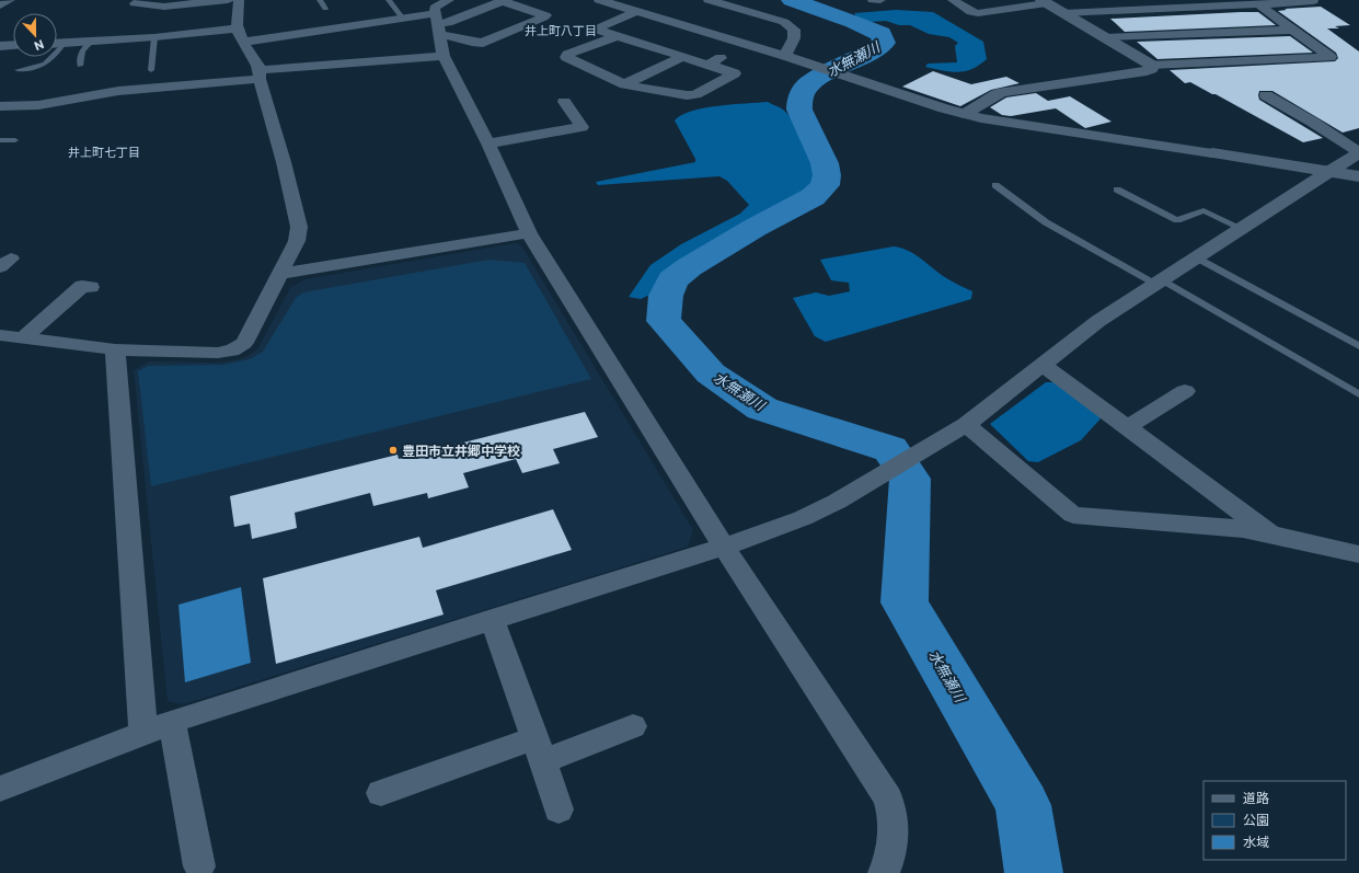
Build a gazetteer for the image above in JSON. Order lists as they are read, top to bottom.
{
  "districts": ["井上町八丁目", "井上町七丁目"],
  "water": ["水無瀬川"],
  "places": ["豊田市立井郷中学校"],
  "legend": ["道路", "公園", "水域"],
  "north": "bottom"
}
